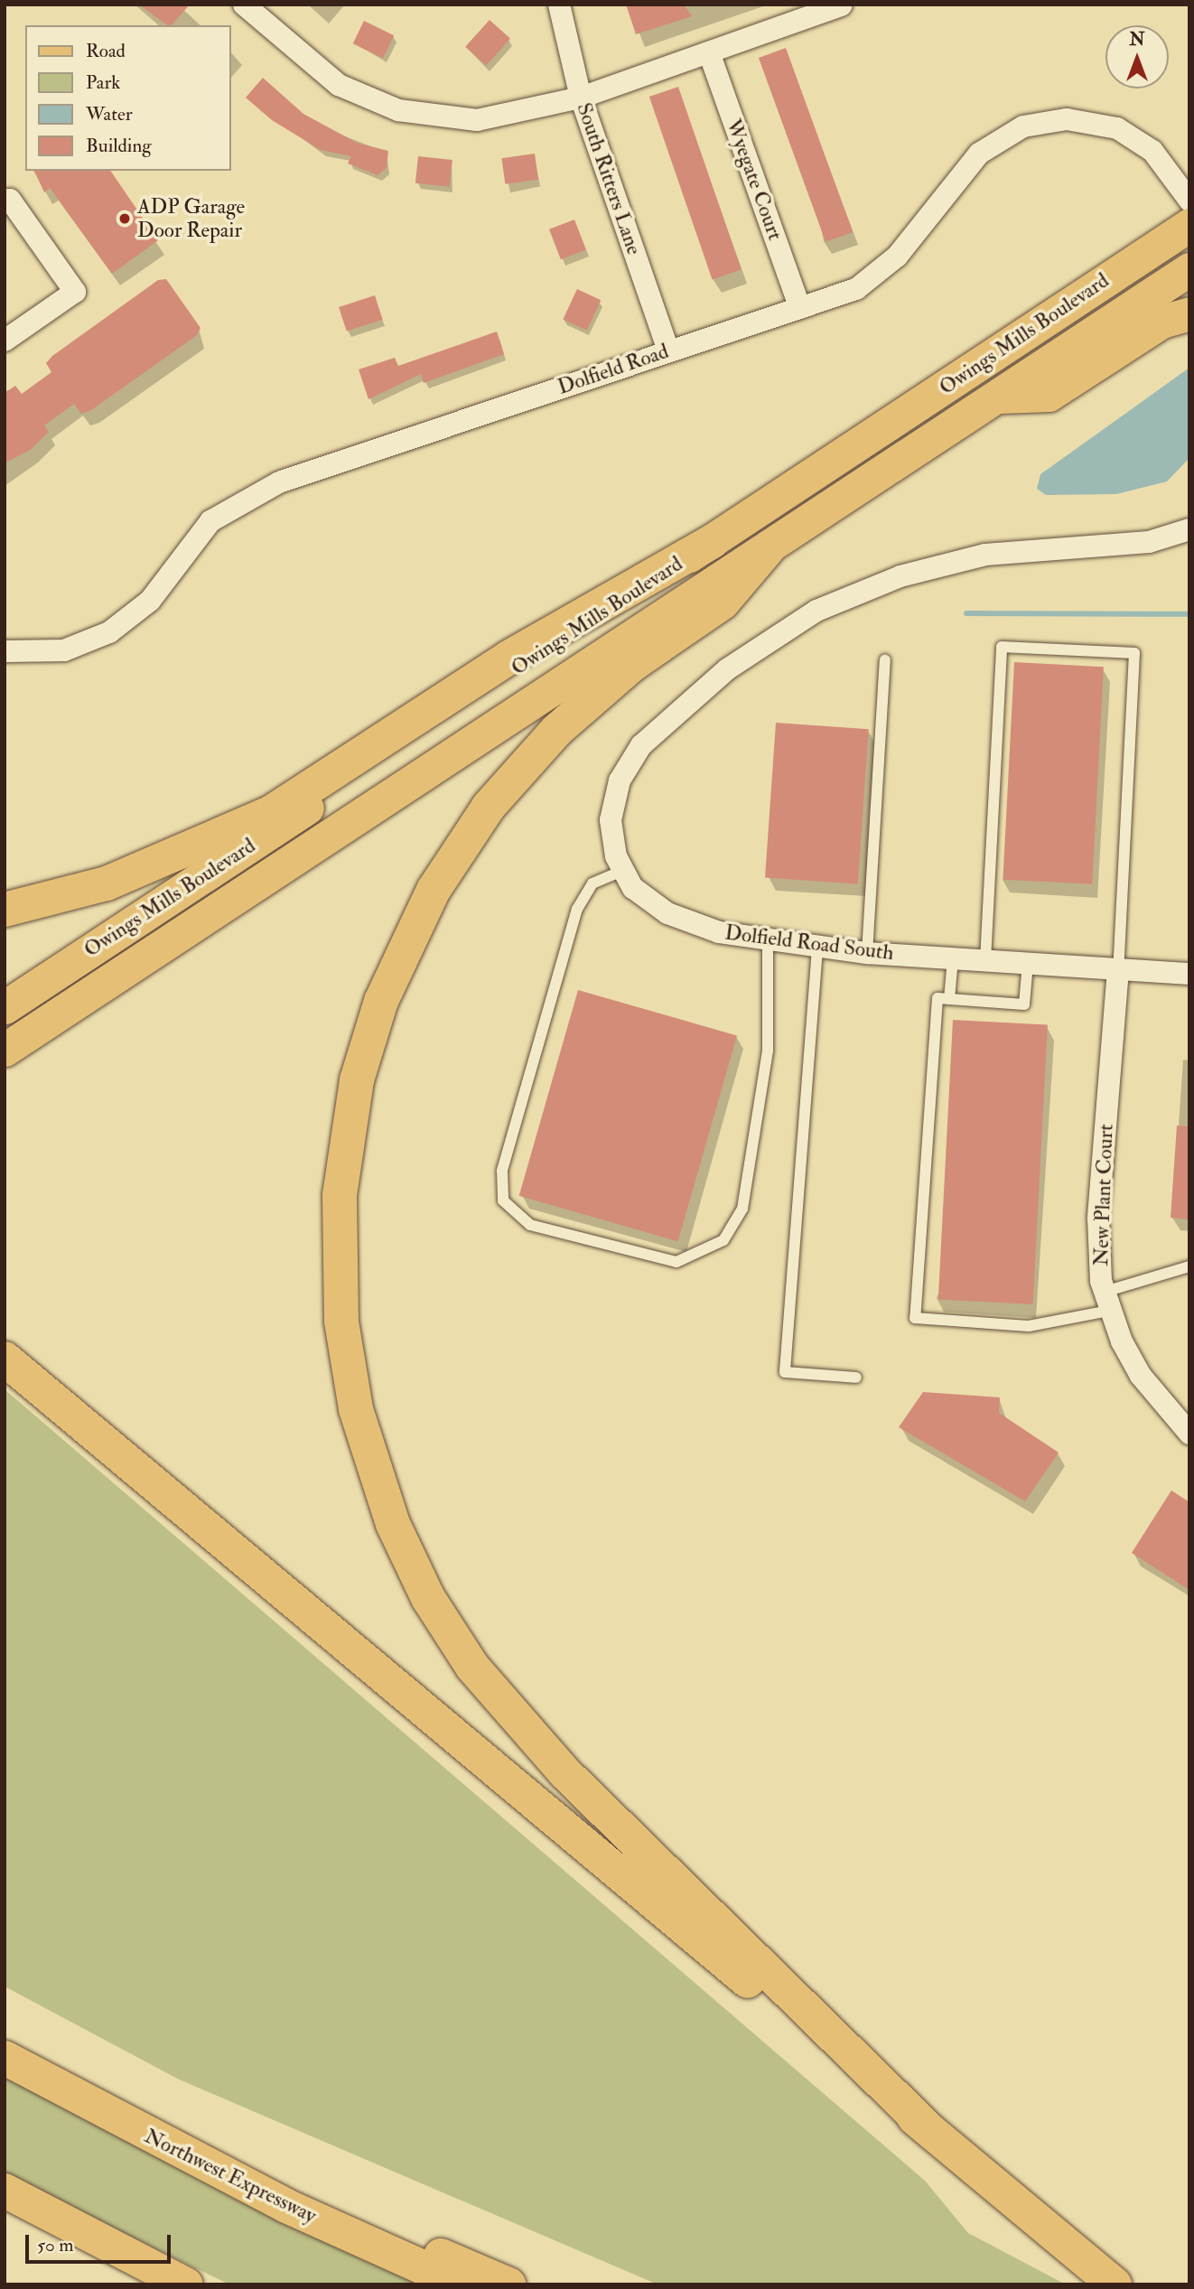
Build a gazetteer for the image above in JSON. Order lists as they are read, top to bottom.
{
  "streets": {
    "highway": ["Northwest Expressway"],
    "main road": ["Owings Mills Boulevard"],
    "street": [
      "South Ritters Lane",
      "Wyegate Court",
      "Dolfield Road",
      "Dolfield Road South",
      "New Plant Court"
    ]
  },
  "crossings": [
    ["South Ritters Lane", "Dolfield Road"],
    ["Wyegate Court", "Dolfield Road"],
    ["Dolfield Road South", "New Plant Court"]
  ],
  "places": ["ADP Garage Door Repair"],
  "legend": [
    "Road",
    "Park",
    "Water",
    "Building"
  ],
  "scale_bar": "50 m",
  "north": "top"
}
